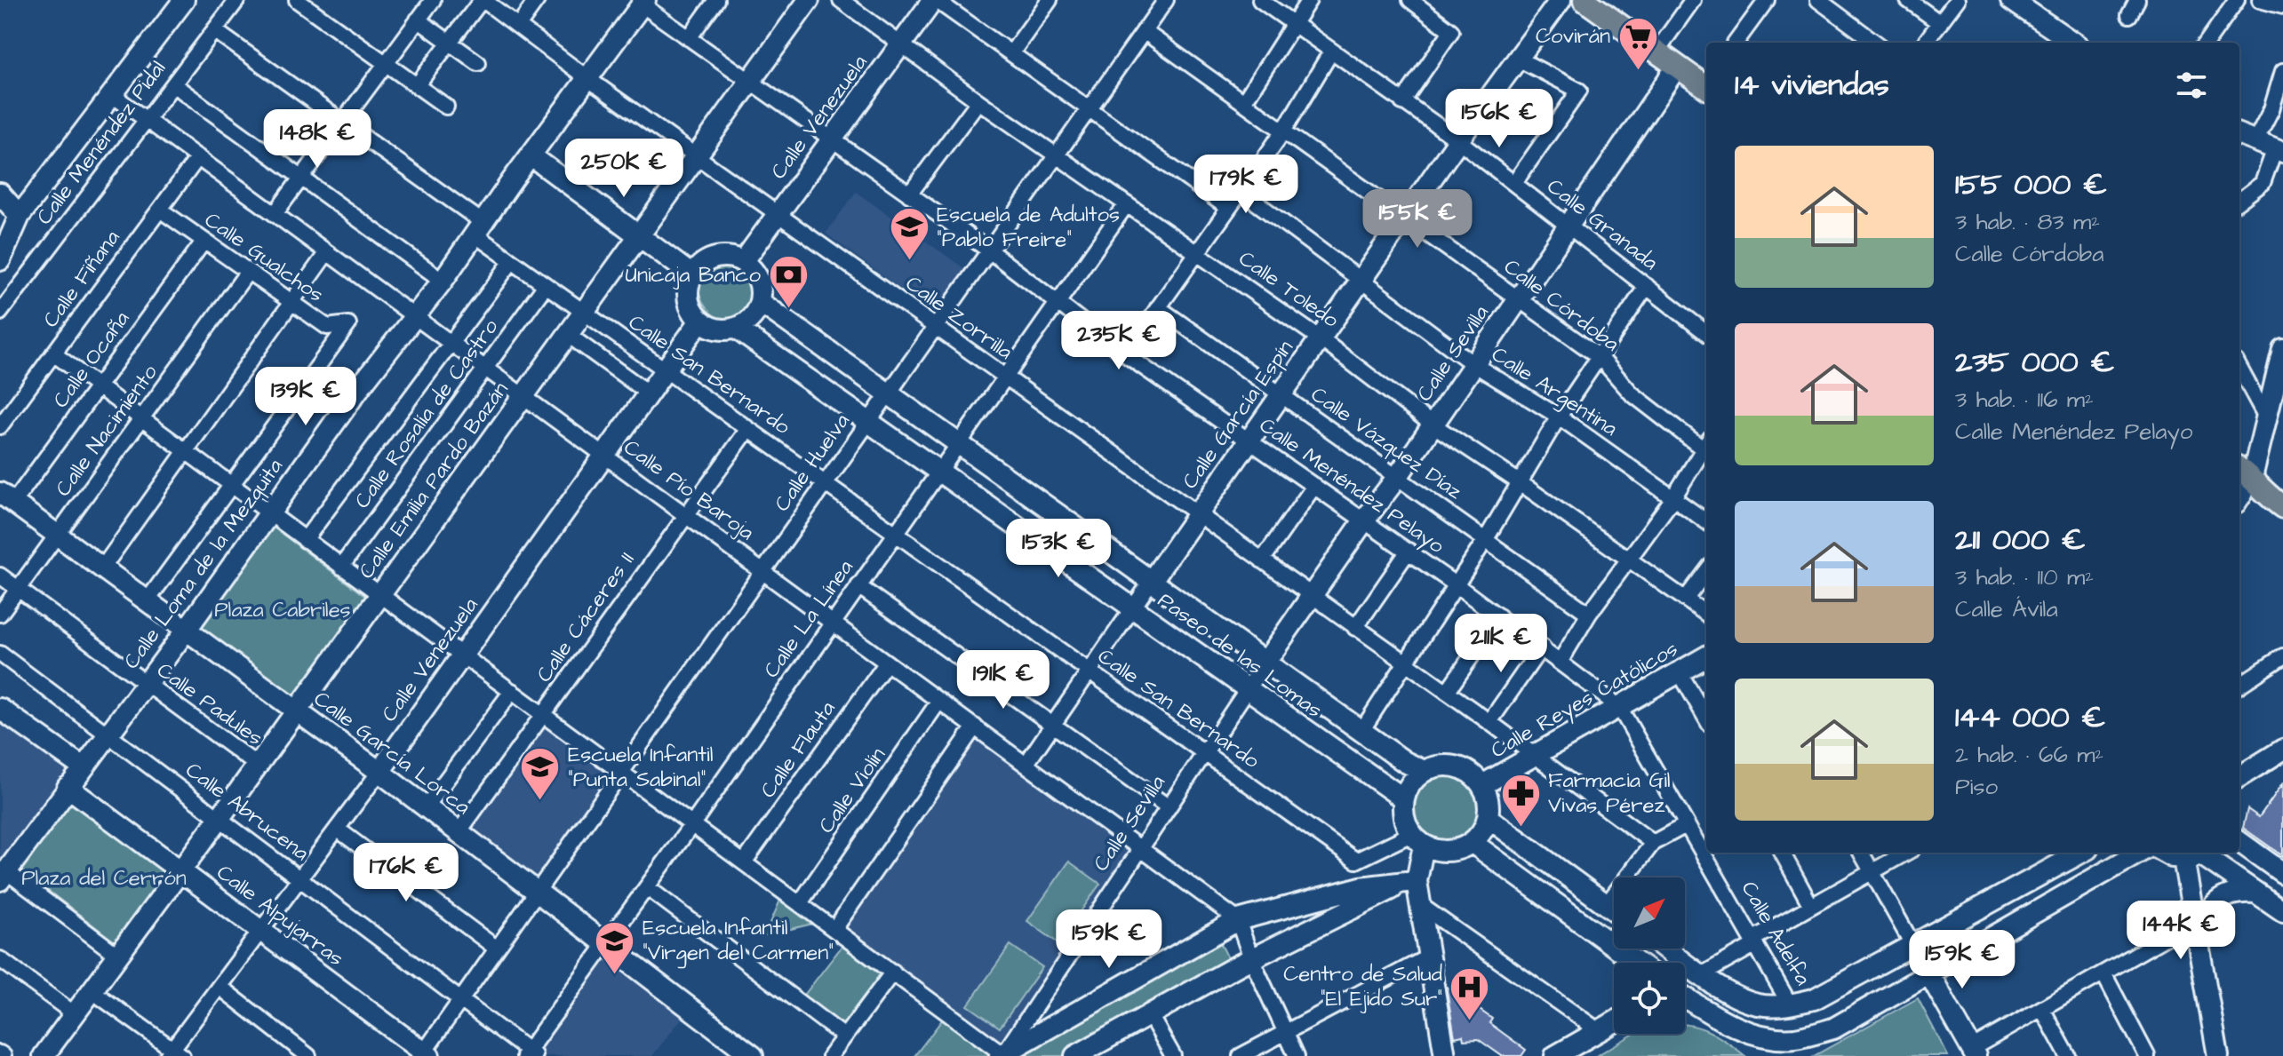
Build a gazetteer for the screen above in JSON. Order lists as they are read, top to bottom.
{
  "streets": {
    "street": [
      "Calle Venezuela",
      "Calle Menéndez Pidal",
      "Calle Granada",
      "Calle Gualchos",
      "Calle Fiñana",
      "Calle Toledo",
      "Calle Córdoba",
      "Calle Zorrilla",
      "Calle Sevilla",
      "Calle Ocaña",
      "Calle San Bernardo",
      "Calle Argentina",
      "Calle Rosalía de Castro",
      "Calle García Espín",
      "Calle Nacimiento",
      "Calle Vázquez Díaz",
      "Calle Huelva",
      "Calle Emilia Pardo Bazán",
      "Calle Menéndez Pelayo",
      "Calle Pío Baroja",
      "Calle Loma de la Mezquita",
      "Calle Cáceres II",
      "Calle La Línea",
      "Paseo de las Lomas",
      "Calle Reyes Católicos",
      "Calle Padules",
      "Calle Flauta",
      "Calle García Lorca",
      "Calle Violín",
      "Calle Abrucena",
      "Calle Alpujarras",
      "Calle Adelfa"
    ]
  },
  "crossings": [
    ["Calle Venezuela", "Calle Toledo"],
    ["Calle Venezuela", "Calle Zorrilla"],
    ["Calle Venezuela", "Calle San Bernardo"],
    ["Calle Venezuela", "Calle Menéndez Pelayo"],
    ["Calle Venezuela", "Calle Pío Baroja"],
    ["Calle Venezuela", "Paseo de las Lomas"],
    ["Calle Venezuela", "Calle García Lorca"],
    ["Calle Venezuela", "Calle Abrucena"],
    ["Calle Venezuela", "Calle Alpujarras"],
    ["Calle Menéndez Pidal", "Calle San Bernardo"],
    ["Calle Menéndez Pidal", "Calle Pío Baroja"],
    ["Calle Granada", "Calle Sevilla"],
    ["Calle Granada", "Calle García Espín"],
    ["Calle Gualchos", "Calle Fiñana"],
    ["Calle Gualchos", "Calle Ocaña"],
    ["Calle Gualchos", "Calle Nacimiento"],
    ["Calle Fiñana", "Calle Pío Baroja"],
    ["Calle Toledo", "Calle Sevilla"],
    ["Calle Toledo", "Calle García Espín"],
    ["Calle Toledo", "Calle Huelva"],
    ["Calle Toledo", "Calle La Línea"],
    ["Calle Córdoba", "Calle Sevilla"],
    ["Calle Córdoba", "Calle García Espín"],
    ["Calle Córdoba", "Calle Huelva"],
    ["Calle Zorrilla", "Calle Sevilla"],
    ["Calle Zorrilla", "Calle García Espín"],
    ["Calle Zorrilla", "Calle Huelva"],
    ["Calle Zorrilla", "Calle Emilia Pardo Bazán"],
    ["Calle Zorrilla", "Calle Loma de la Mezquita"],
    ["Calle Zorrilla", "Calle La Línea"],
    ["Calle Zorrilla", "Calle Reyes Católicos"],
    ["Calle Sevilla", "Calle San Bernardo"],
    ["Calle Sevilla", "Calle Argentina"],
    ["Calle Sevilla", "Calle Vázquez Díaz"],
    ["Calle Sevilla", "Calle Menéndez Pelayo"],
    ["Calle Sevilla", "Calle Pío Baroja"],
    ["Calle Sevilla", "Paseo de las Lomas"],
    ["Calle Ocaña", "Calle García Lorca"],
    ["Calle San Bernardo", "Calle Rosalía de Castro"],
    ["Calle San Bernardo", "Calle Huelva"],
    ["Calle San Bernardo", "Calle Emilia Pardo Bazán"],
    ["Calle San Bernardo", "Calle Loma de la Mezquita"],
    ["Calle San Bernardo", "Calle Cáceres II"],
    ["Calle San Bernardo", "Calle La Línea"],
    ["Calle San Bernardo", "Paseo de las Lomas"],
    ["Calle San Bernardo", "Calle Reyes Católicos"],
    ["Calle Argentina", "Calle García Espín"],
    ["Calle Rosalía de Castro", "Calle Pío Baroja"],
    ["Calle García Espín", "Calle Vázquez Díaz"],
    ["Calle García Espín", "Calle Menéndez Pelayo"],
    ["Calle García Espín", "Paseo de las Lomas"],
    ["Calle Nacimiento", "Calle Padules"],
    ["Calle Nacimiento", "Calle García Lorca"],
    ["Calle Huelva", "Calle Menéndez Pelayo"],
    ["Calle Huelva", "Calle Pío Baroja"],
    ["Calle Huelva", "Paseo de las Lomas"],
    ["Calle Huelva", "Calle García Lorca"],
    ["Calle Huelva", "Calle Abrucena"],
    ["Calle Huelva", "Calle Alpujarras"],
    ["Calle Emilia Pardo Bazán", "Calle Menéndez Pelayo"],
    ["Calle Emilia Pardo Bazán", "Calle Pío Baroja"],
    ["Calle Emilia Pardo Bazán", "Calle Padules"],
    ["Calle Emilia Pardo Bazán", "Calle García Lorca"],
    ["Calle Emilia Pardo Bazán", "Calle Abrucena"],
    ["Calle Emilia Pardo Bazán", "Calle Alpujarras"],
    ["Calle Menéndez Pelayo", "Calle Loma de la Mezquita"],
    ["Calle Menéndez Pelayo", "Calle La Línea"],
    ["Calle Menéndez Pelayo", "Calle Reyes Católicos"],
    ["Calle Menéndez Pelayo", "Calle Adelfa"],
    ["Calle Pío Baroja", "Calle Loma de la Mezquita"],
    ["Calle Pío Baroja", "Calle Cáceres II"],
    ["Calle Pío Baroja", "Calle La Línea"],
    ["Calle Pío Baroja", "Calle Flauta"],
    ["Calle Pío Baroja", "Calle Violín"],
    ["Calle Loma de la Mezquita", "Calle Padules"],
    ["Calle Loma de la Mezquita", "Calle García Lorca"],
    ["Calle Loma de la Mezquita", "Calle Abrucena"],
    ["Calle Loma de la Mezquita", "Calle Alpujarras"],
    ["Calle Cáceres II", "Calle García Lorca"],
    ["Calle La Línea", "Paseo de las Lomas"],
    ["Calle La Línea", "Calle García Lorca"],
    ["Calle La Línea", "Calle Abrucena"],
    ["Paseo de las Lomas", "Calle Reyes Católicos"],
    ["Calle Reyes Católicos", "Calle Adelfa"]
  ],
  "parks": ["Plaza Cabriles", "Plaza del Cerrón"],
  "places": {
    "supermarket": ["Covirán"],
    "school or university": ["Escuela de Adultos \"Pablo Freire\"", "Escuela Infantil \"Punta Sabinal\"", "Escuela Infantil \"Virgen del Carmen\""],
    "bank": ["Unicaja Banco"],
    "pharmacy": ["Farmacia Gil Vivas Pérez"],
    "hospital": ["Centro de Salud \"El Ejido Sur\""]
  },
  "north": "top right",
  "page": {
    "heading": "14 viviendas",
    "price": [
      "156K €",
      "148K €",
      "250K €",
      "179K €",
      "155K €",
      "235K €",
      "139K €",
      "153K €",
      "211K €",
      "191K €",
      "176K €",
      "144K €",
      "159K €",
      "159K €"
    ],
    "list": [
      {
        "name": "155 000 €",
        "note": "3 hab. · 83 m² · Calle Córdoba"
      },
      {
        "name": "235 000 €",
        "note": "3 hab. · 116 m² · Calle Menéndez Pelayo"
      },
      {
        "name": "211 000 €",
        "note": "3 hab. · 110 m² · Calle Ávila"
      },
      {
        "name": "144 000 €",
        "note": "2 hab. · 66 m² · Piso"
      }
    ]
  }
}
